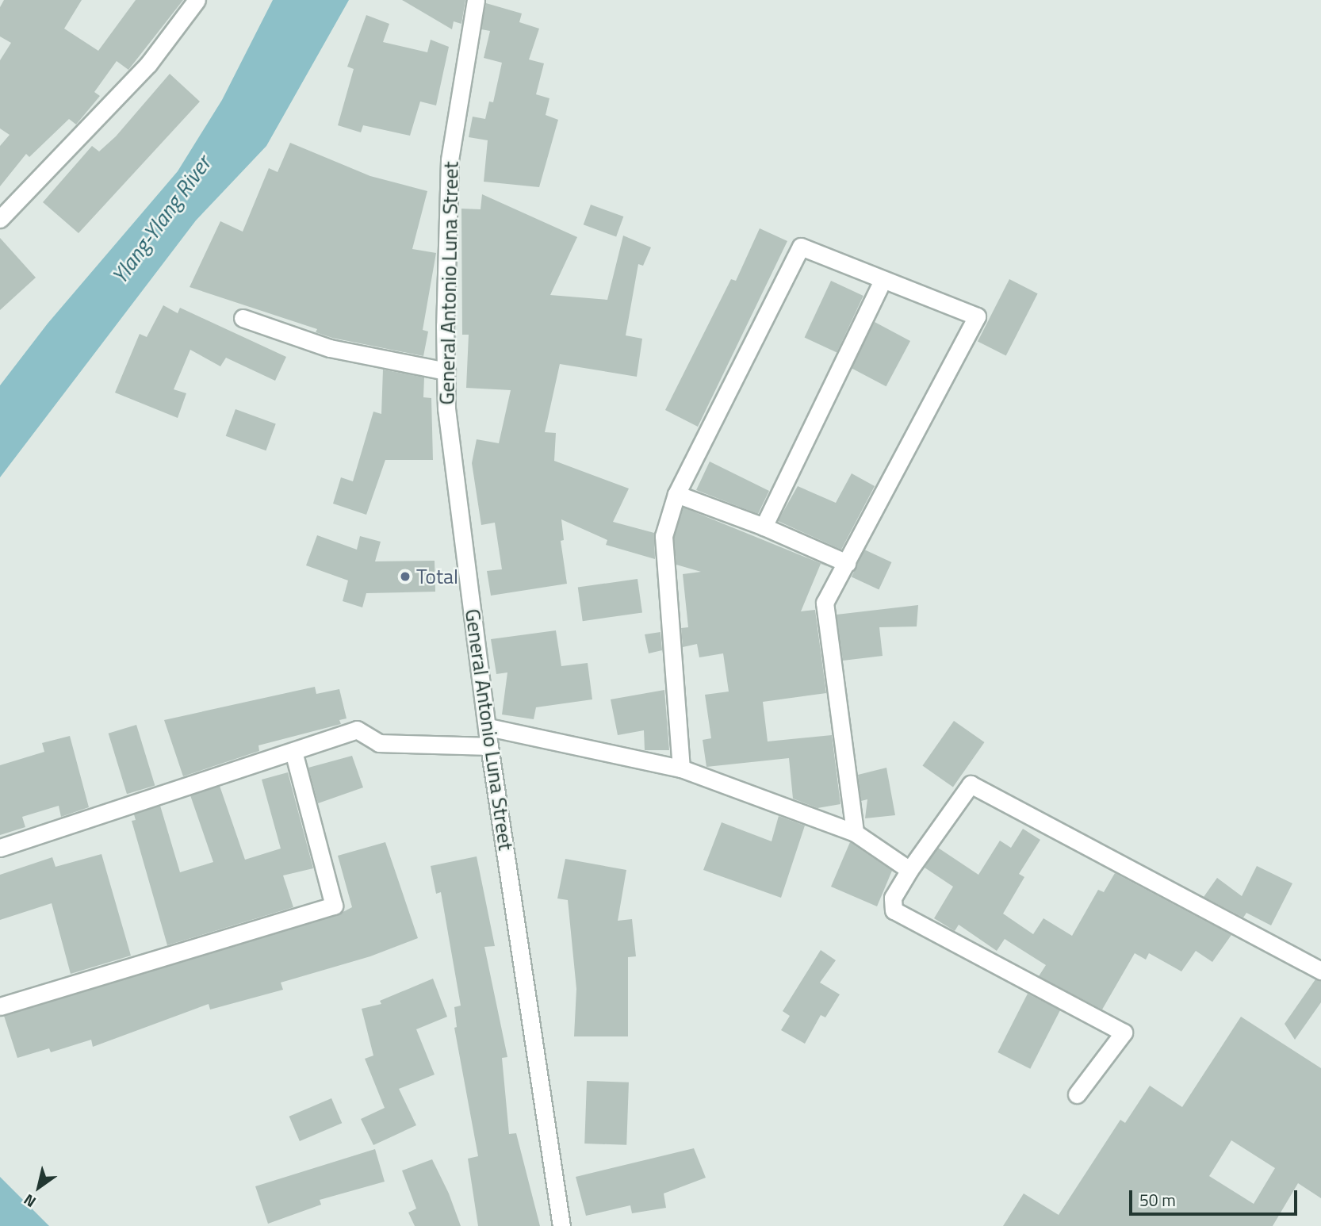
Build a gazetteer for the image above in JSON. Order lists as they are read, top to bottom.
{
  "streets": {
    "street": ["General Antonio Luna Street"]
  },
  "water": ["Ylang-Ylang River"],
  "places": ["Total"],
  "scale_bar": "50 m",
  "north": "bottom left"
}
